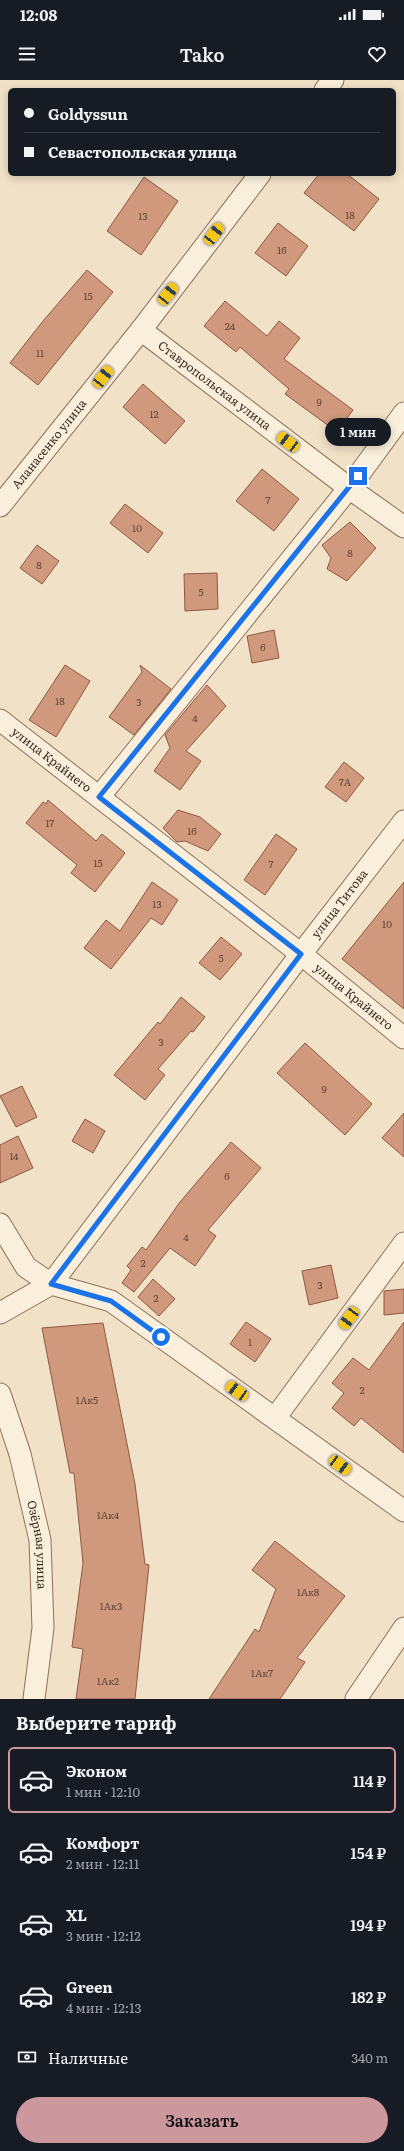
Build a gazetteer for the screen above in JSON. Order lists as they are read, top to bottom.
{
  "streets": {
    "street": [
      "Ставропольская улица",
      "Аланасенко улица",
      "улица Крайнего",
      "улица Титова",
      "Озёрная улица"
    ]
  },
  "crossings": [
    ["Ставропольская улица", "Аланасенко улица"],
    ["улица Крайнего", "улица Титова"]
  ],
  "house_numbers": [
    "18",
    "13",
    "16",
    "15",
    "24",
    "11",
    "9",
    "12",
    "7",
    "10",
    "8",
    "8",
    "5",
    "6",
    "18",
    "3",
    "4",
    "7А",
    "17",
    "16",
    "15",
    "7",
    "13",
    "10",
    "5",
    "3",
    "9",
    "14",
    "6",
    "4",
    "2",
    "3",
    "2",
    "1",
    "2",
    "1Ак5",
    "1Ак4",
    "1Ак8",
    "1Ак3",
    "1Ак7",
    "1Ак2"
  ],
  "page": {
    "status": "12:08",
    "header": "Tako",
    "banner": ["Goldyssun", "Севастопольская улица"],
    "bubble": "1 мин",
    "heading": "Выберите тариф",
    "list": [
      {
        "name": "Эконом",
        "note": "1 мин · 12:10",
        "value": "114 ₽"
      },
      {
        "name": "Комфорт",
        "note": "2 мин · 12:11",
        "value": "154 ₽"
      },
      {
        "name": "XL",
        "note": "3 мин · 12:12",
        "value": "194 ₽"
      },
      {
        "name": "Green",
        "note": "4 мин · 12:13",
        "value": "182 ₽"
      }
    ],
    "pay": ["Наличные", "340 m"],
    "buttons": "Заказать"
  }
}
